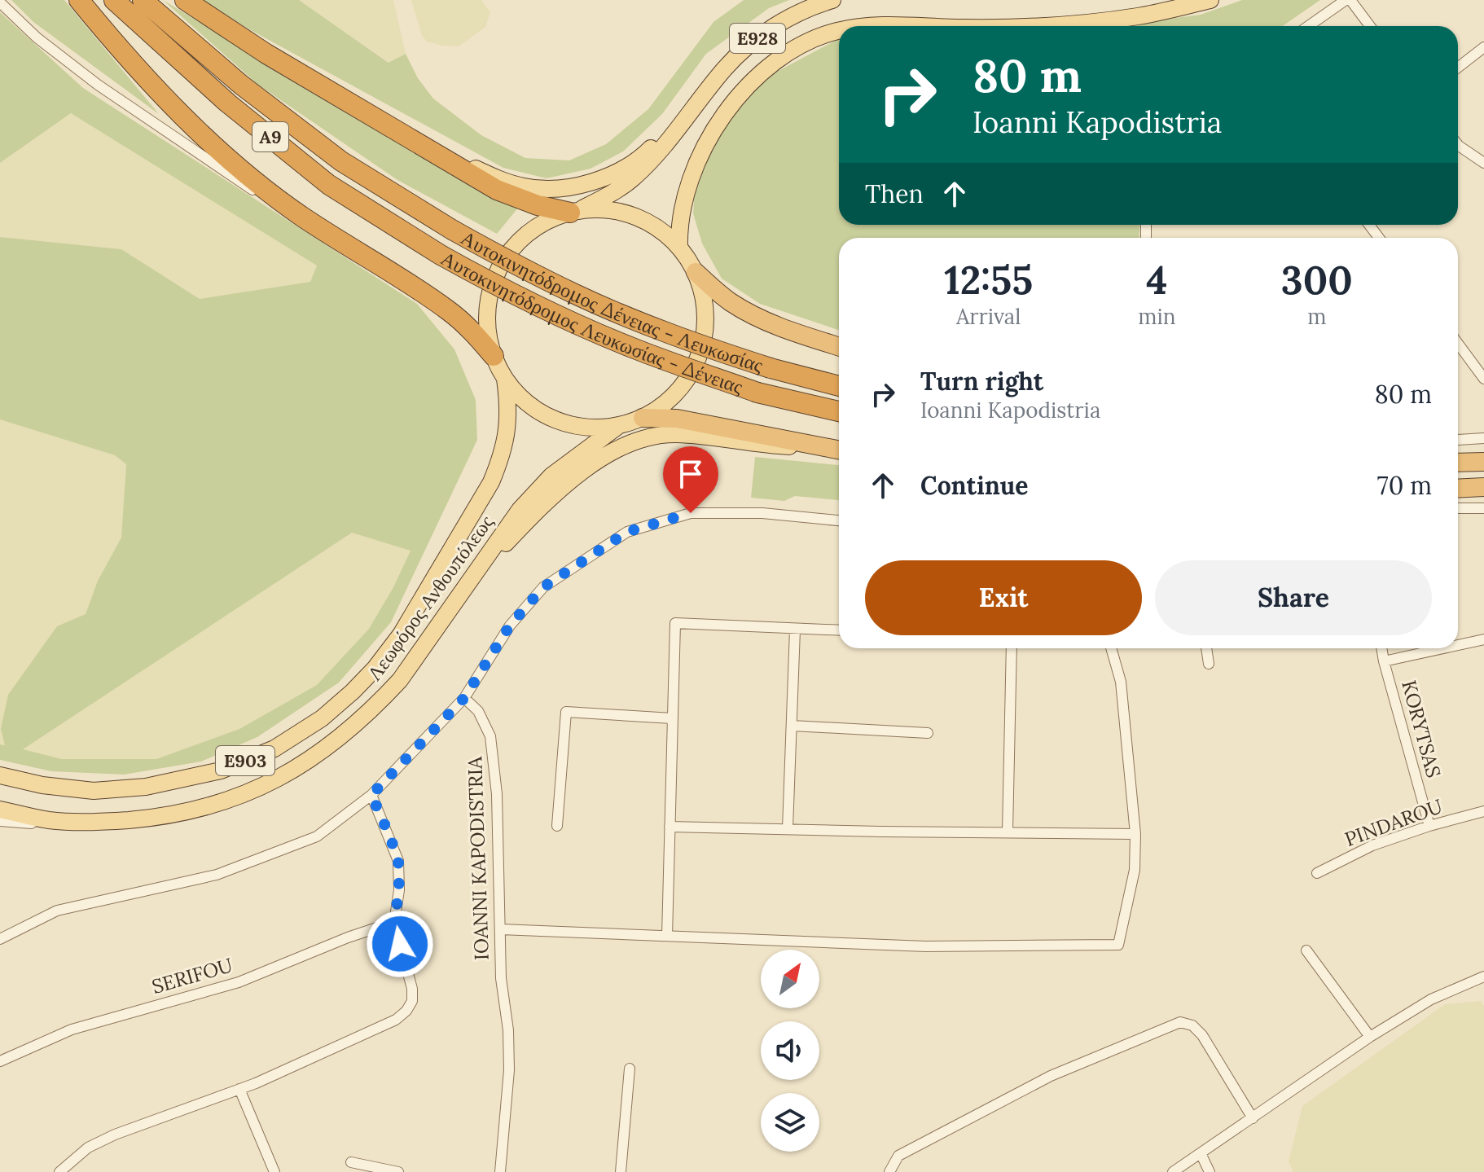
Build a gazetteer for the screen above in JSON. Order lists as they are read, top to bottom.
{
  "streets": {
    "highway": ["A9", "Αυτοκινητόδρομος Δένειας - Λευκωσίας", "Αυτοκινητόδρομος Λευκωσίας - Δένειας"],
    "main road": ["E928", "Λεωφόρος Ανθουπόλεως", "E903"],
    "street": [
      "KORYTSAS",
      "PINDAROU",
      "IOANNI KAPODISTRIA",
      "SERIFOU"
    ]
  },
  "crossings": [
    ["E928", "Λεωφόρος Ανθουπόλεως"],
    ["KORYTSAS", "PINDAROU"]
  ],
  "north": "top right",
  "page": {
    "turn": ["80 m", "Ioanni Kapodistria"],
    "then": "Then",
    "eta": [
      "12:55",
      "Arrival",
      "4",
      "min",
      "300",
      "m"
    ],
    "list": [
      {
        "name": "Turn right",
        "note": "Ioanni Kapodistria",
        "value": "80 m"
      },
      {
        "name": "Continue",
        "value": "70 m"
      }
    ],
    "buttons": ["Exit", "Share"]
  }
}
